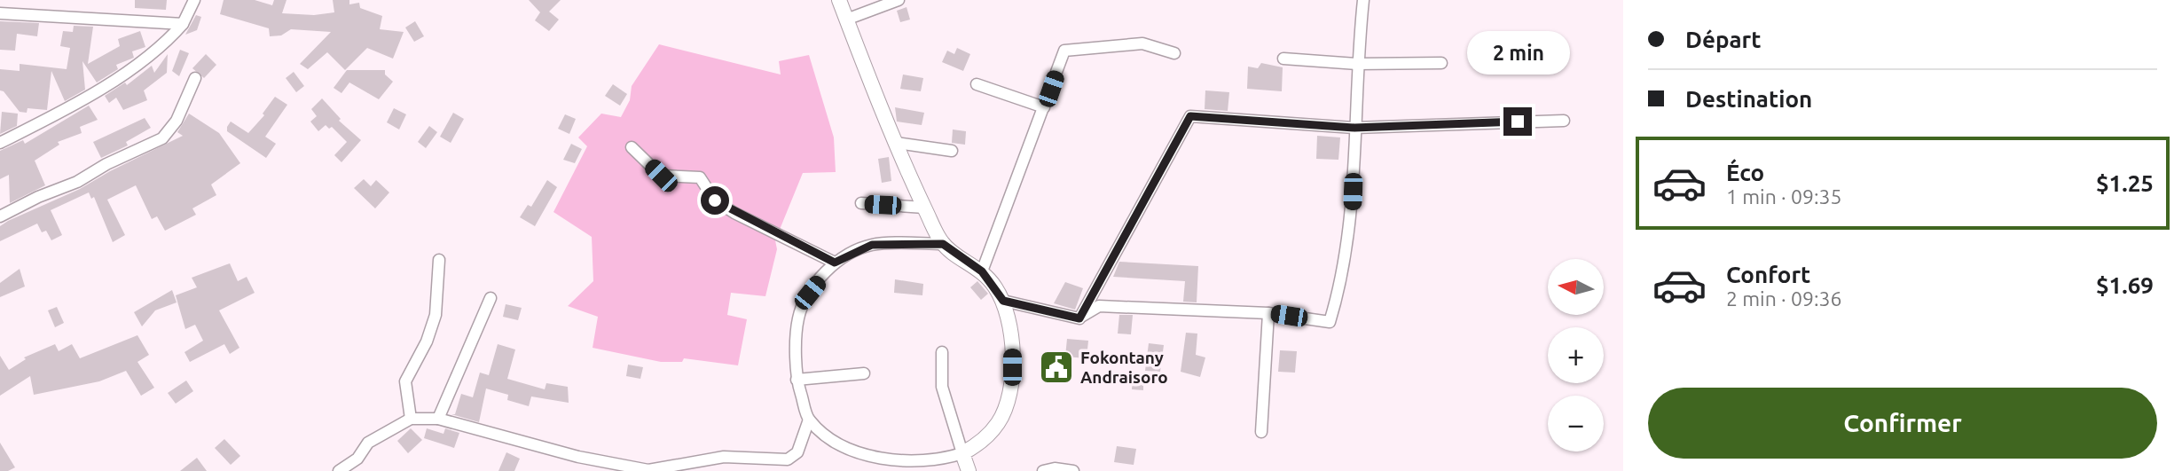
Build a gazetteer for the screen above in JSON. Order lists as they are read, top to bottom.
{
  "places": {
    "public building": ["Fokontany Andraisoro"]
  },
  "north": "left",
  "page": {
    "banner": ["Départ", "Destination"],
    "bubble": "2 min",
    "list": [
      {
        "name": "Éco",
        "note": "1 min · 09:35",
        "value": "$1.25"
      },
      {
        "name": "Confort",
        "note": "2 min · 09:36",
        "value": "$1.69"
      }
    ],
    "map_buttons": ["+", "−"],
    "buttons": "Confirmer"
  }
}
